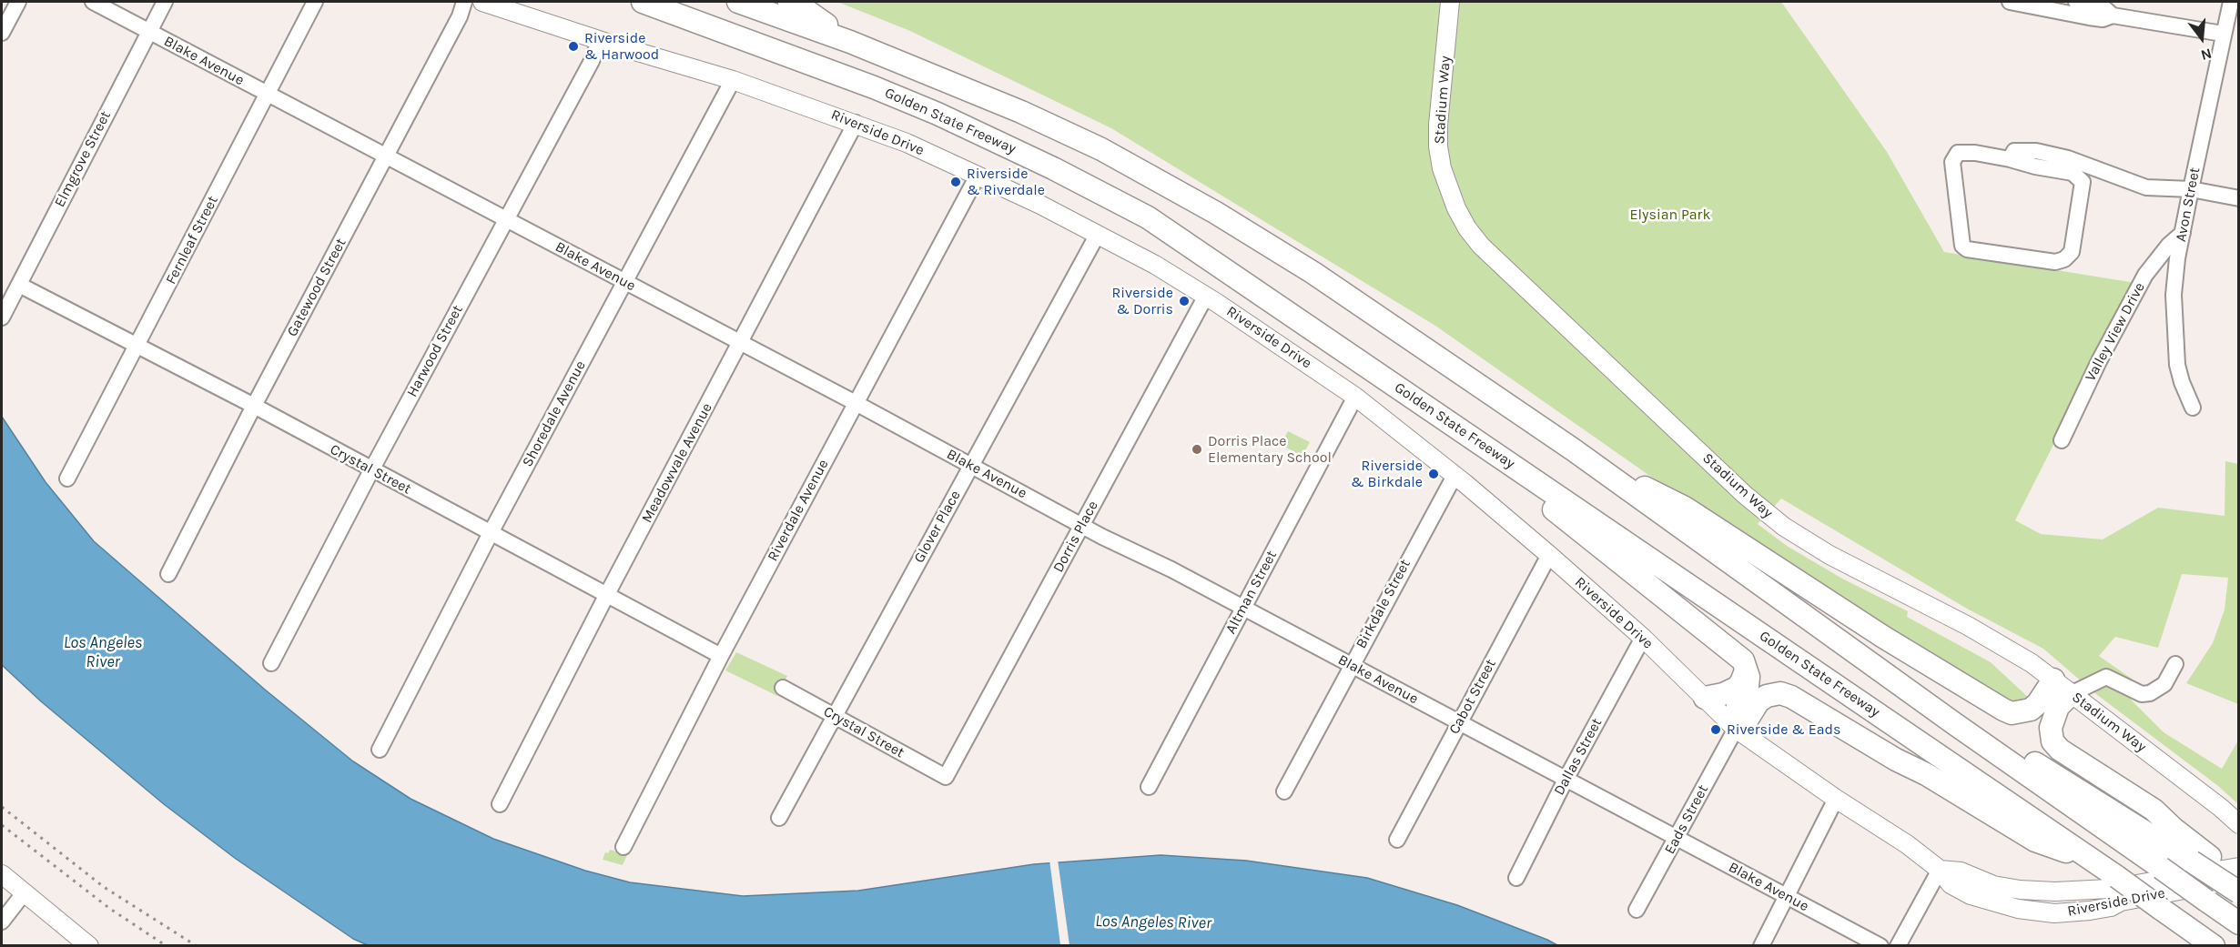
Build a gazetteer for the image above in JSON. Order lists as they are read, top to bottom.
{
  "streets": {
    "highway": ["Golden State Freeway"],
    "main road": ["Stadium Way", "Riverside Drive"],
    "street": [
      "Blake Avenue",
      "Elmgrove Street",
      "Avon Street",
      "Fernleaf Street",
      "Gatewood Street",
      "Valley View Drive",
      "Harwood Street",
      "Shoredale Avenue",
      "Meadowvale Avenue",
      "Crystal Street",
      "Riverdale Avenue",
      "Glover Place",
      "Dorris Place",
      "Altman Street",
      "Birkdale Street",
      "Cabot Street",
      "Dallas Street",
      "Eads Street"
    ]
  },
  "crossings": [
    ["Blake Avenue", "Elmgrove Street"],
    ["Blake Avenue", "Fernleaf Street"],
    ["Blake Avenue", "Gatewood Street"],
    ["Blake Avenue", "Harwood Street"],
    ["Blake Avenue", "Shoredale Avenue"],
    ["Blake Avenue", "Meadowvale Avenue"],
    ["Blake Avenue", "Riverdale Avenue"],
    ["Blake Avenue", "Glover Place"],
    ["Blake Avenue", "Dorris Place"],
    ["Blake Avenue", "Altman Street"],
    ["Blake Avenue", "Birkdale Street"],
    ["Blake Avenue", "Cabot Street"],
    ["Blake Avenue", "Dallas Street"],
    ["Blake Avenue", "Eads Street"],
    ["Riverside Drive", "Harwood Street"],
    ["Riverside Drive", "Shoredale Avenue"],
    ["Riverside Drive", "Meadowvale Avenue"],
    ["Riverside Drive", "Riverdale Avenue"],
    ["Riverside Drive", "Glover Place"],
    ["Riverside Drive", "Dorris Place"],
    ["Riverside Drive", "Altman Street"],
    ["Riverside Drive", "Birkdale Street"],
    ["Riverside Drive", "Cabot Street"],
    ["Riverside Drive", "Dallas Street"],
    ["Riverside Drive", "Eads Street"],
    ["Elmgrove Street", "Crystal Street"],
    ["Avon Street", "Valley View Drive"],
    ["Fernleaf Street", "Crystal Street"],
    ["Gatewood Street", "Crystal Street"],
    ["Harwood Street", "Crystal Street"],
    ["Shoredale Avenue", "Crystal Street"],
    ["Meadowvale Avenue", "Crystal Street"],
    ["Crystal Street", "Riverdale Avenue"],
    ["Crystal Street", "Glover Place"],
    ["Crystal Street", "Dorris Place"]
  ],
  "water": ["Los Angeles River"],
  "parks": ["Elysian Park"],
  "places": [
    "Riverside & Harwood",
    "Riverside & Riverdale",
    "Riverside & Dorris",
    "Dorris Place Elementary School",
    "Riverside & Birkdale",
    "Riverside & Eads"
  ],
  "north": "bottom"
}
